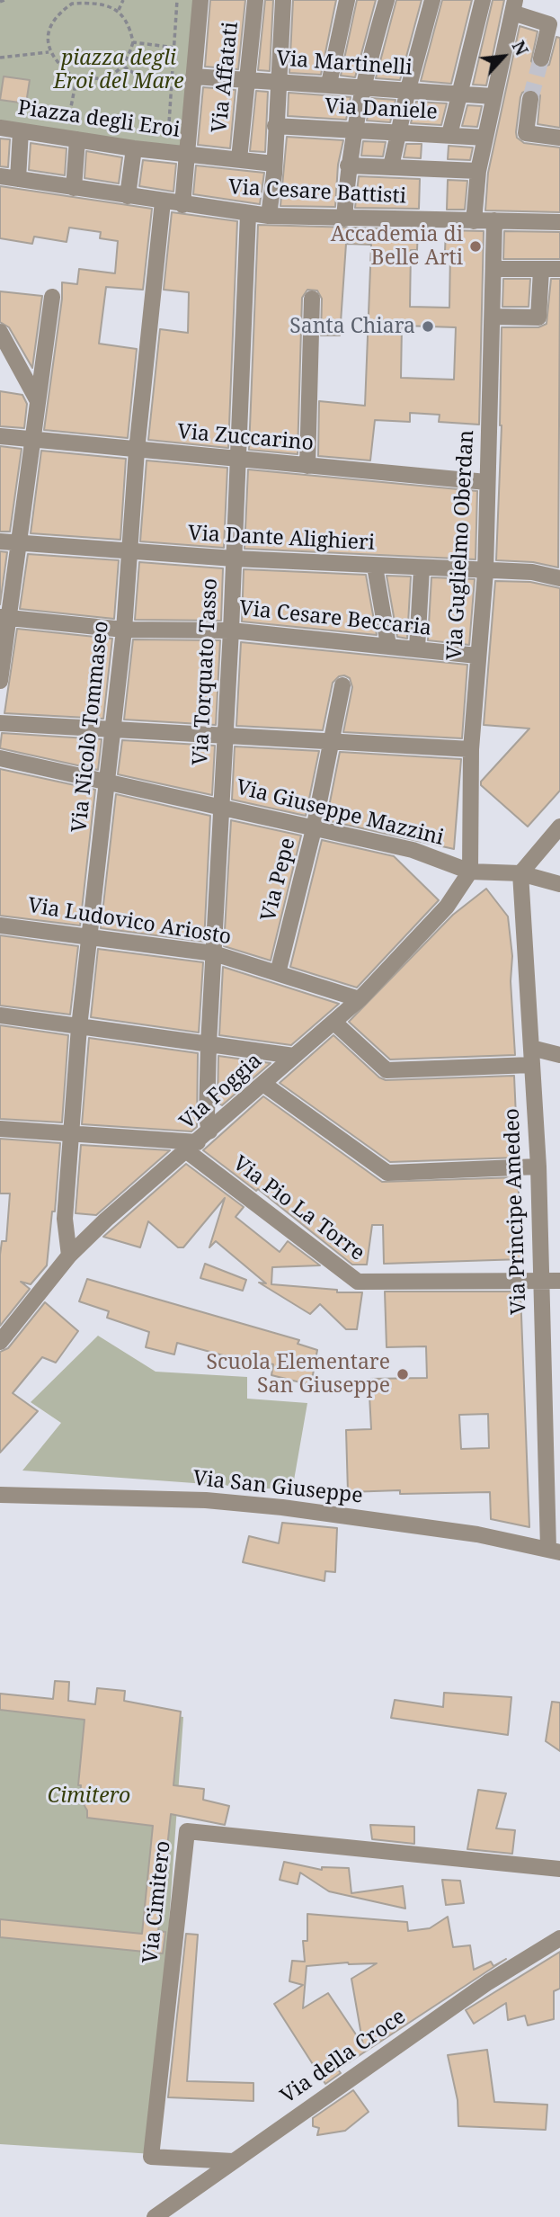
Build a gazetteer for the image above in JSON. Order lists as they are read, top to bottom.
{
  "streets": {
    "street": [
      "Via Martinelli",
      "Via Affatati",
      "Via Daniele",
      "Piazza degli Eroi",
      "Via Cesare Battisti",
      "Via Zuccarino",
      "Via Dante Alighieri",
      "Via Guglielmo Oberdan",
      "Via Cesare Beccaria",
      "Via Torquato Tasso",
      "Via Nicolò Tommaseo",
      "Via Giuseppe Mazzini",
      "Via Pepe",
      "Via Ludovico Ariosto",
      "Via Foggia",
      "Via Pio La Torre",
      "Via Principe Amedeo",
      "Via San Giuseppe",
      "Via Cimitero",
      "Via della Croce"
    ]
  },
  "crossings": [
    ["Via Martinelli", "Via Affatati"],
    ["Via Martinelli", "Piazza degli Eroi"],
    ["Via Cesare Battisti", "Via Guglielmo Oberdan"],
    ["Via Cesare Battisti", "Via Torquato Tasso"],
    ["Via Cesare Battisti", "Via Nicolò Tommaseo"],
    ["Via Zuccarino", "Via Guglielmo Oberdan"],
    ["Via Zuccarino", "Via Torquato Tasso"],
    ["Via Zuccarino", "Via Nicolò Tommaseo"],
    ["Via Dante Alighieri", "Via Guglielmo Oberdan"],
    ["Via Dante Alighieri", "Via Torquato Tasso"],
    ["Via Dante Alighieri", "Via Nicolò Tommaseo"],
    ["Via Guglielmo Oberdan", "Via Cesare Beccaria"],
    ["Via Guglielmo Oberdan", "Via Giuseppe Mazzini"],
    ["Via Guglielmo Oberdan", "Via Foggia"],
    ["Via Cesare Beccaria", "Via Torquato Tasso"],
    ["Via Cesare Beccaria", "Via Nicolò Tommaseo"],
    ["Via Torquato Tasso", "Via Giuseppe Mazzini"],
    ["Via Torquato Tasso", "Via Ludovico Ariosto"],
    ["Via Torquato Tasso", "Via Foggia"],
    ["Via Torquato Tasso", "Via Pio La Torre"],
    ["Via Nicolò Tommaseo", "Via Giuseppe Mazzini"],
    ["Via Nicolò Tommaseo", "Via Ludovico Ariosto"],
    ["Via Nicolò Tommaseo", "Via Foggia"],
    ["Via Giuseppe Mazzini", "Via Pepe"],
    ["Via Giuseppe Mazzini", "Via Foggia"],
    ["Via Giuseppe Mazzini", "Via Principe Amedeo"],
    ["Via Pepe", "Via Ludovico Ariosto"],
    ["Via Ludovico Ariosto", "Via Foggia"],
    ["Via Foggia", "Via Pio La Torre"],
    ["Via Pio La Torre", "Via Principe Amedeo"],
    ["Via Principe Amedeo", "Via San Giuseppe"],
    ["Via Cimitero", "Via della Croce"]
  ],
  "parks": ["piazza degli Eroi del Mare", "Cimitero"],
  "places": ["Accademia di Belle Arti", "Santa Chiara", "Scuola Elementare San Giuseppe"],
  "north": "top right"
}
